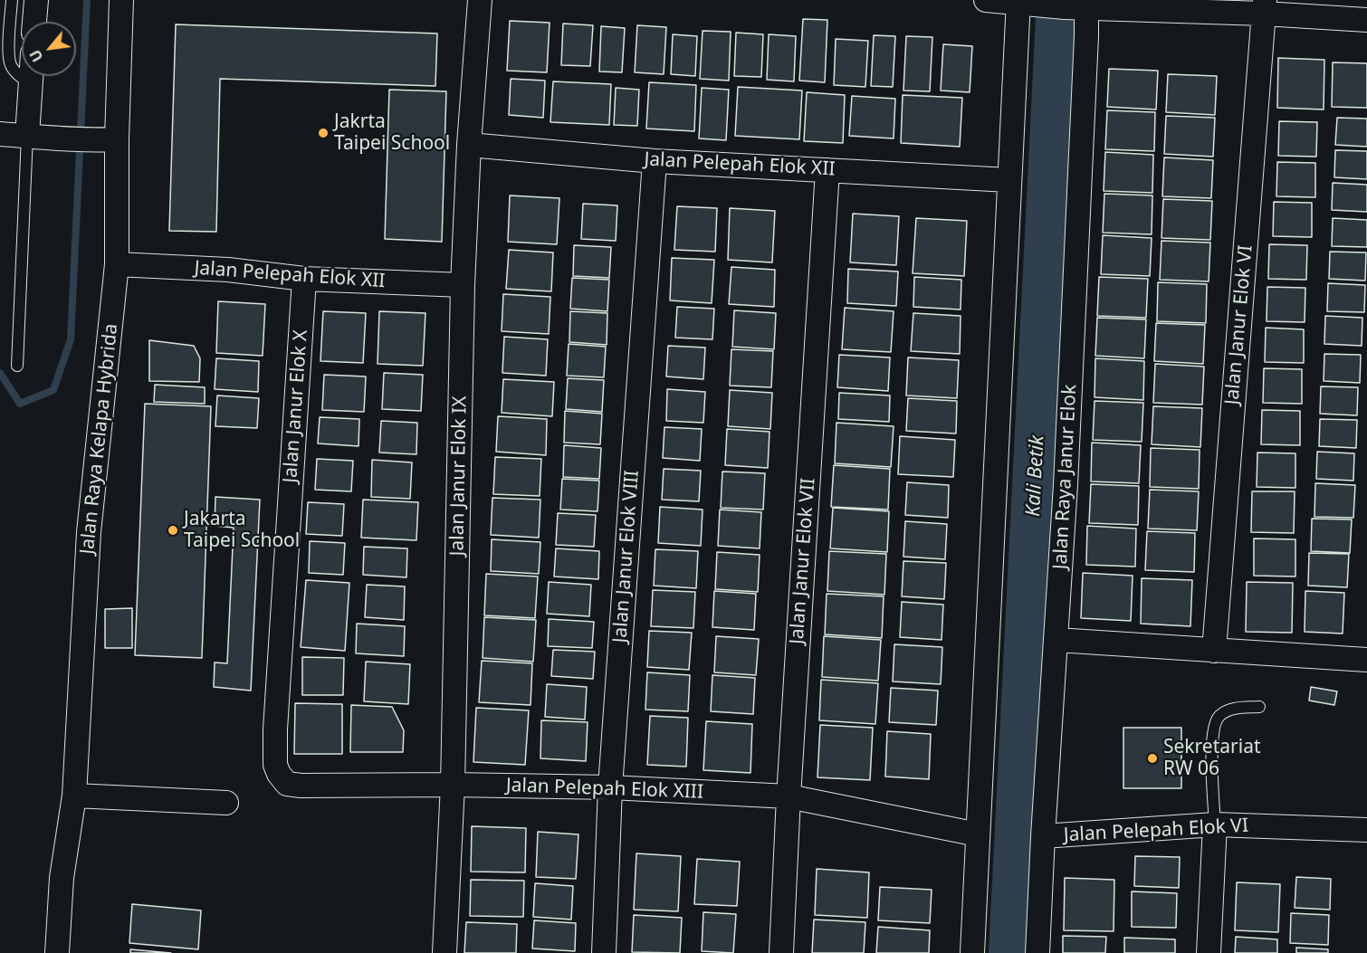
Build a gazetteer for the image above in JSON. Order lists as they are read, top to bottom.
{
  "streets": {
    "street": [
      "Jalan Pelepah Elok XII",
      "Jalan Janur Elok VI",
      "Jalan Janur Elok X",
      "Jalan Raya Kelapa Hybrida",
      "Jalan Janur Elok IX",
      "Jalan Raya Janur Elok",
      "Jalan Janur Elok VIII",
      "Jalan Janur Elok VII",
      "Jalan Pelepah Elok XIII",
      "Jalan Pelepah Elok VI"
    ]
  },
  "crossings": [
    ["Jalan Pelepah Elok XII", "Jalan Janur Elok X"],
    ["Jalan Pelepah Elok XII", "Jalan Raya Kelapa Hybrida"],
    ["Jalan Pelepah Elok XII", "Jalan Janur Elok IX"],
    ["Jalan Pelepah Elok XII", "Jalan Janur Elok VIII"],
    ["Jalan Pelepah Elok XII", "Jalan Janur Elok VII"],
    ["Jalan Janur Elok X", "Jalan Pelepah Elok XIII"],
    ["Jalan Janur Elok IX", "Jalan Pelepah Elok XIII"],
    ["Jalan Raya Janur Elok", "Jalan Pelepah Elok VI"],
    ["Jalan Janur Elok VIII", "Jalan Pelepah Elok XIII"],
    ["Jalan Janur Elok VII", "Jalan Pelepah Elok XIII"]
  ],
  "water": ["Kali Betik"],
  "places": ["Jakrta Taipei School", "Jakarta Taipei School", "Sekretariat RW 06"],
  "north": "bottom left"
}
